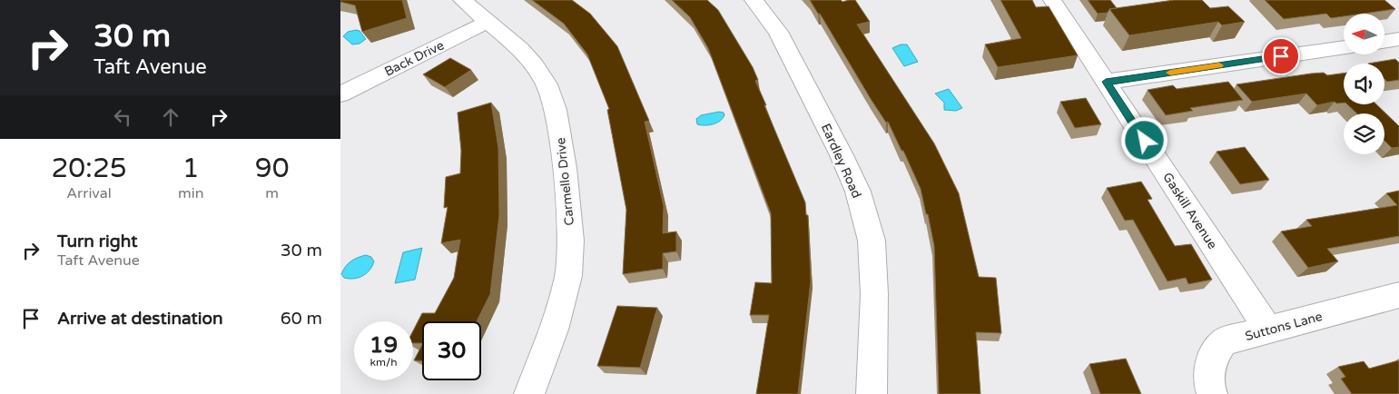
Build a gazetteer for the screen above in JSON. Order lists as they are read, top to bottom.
{
  "streets": {
    "street": [
      "Back Drive",
      "Eardley Road",
      "Carmello Drive",
      "Gaskill Avenue",
      "Suttons Lane"
    ]
  },
  "crossings": [
    ["Back Drive", "Carmello Drive"],
    ["Gaskill Avenue", "Suttons Lane"]
  ],
  "north": "left",
  "page": {
    "turn": ["30 m", "Taft Avenue"],
    "eta": [
      "20:25",
      "Arrival",
      "1",
      "min",
      "90",
      "m"
    ],
    "list": [
      {
        "name": "Turn right",
        "note": "Taft Avenue",
        "value": "30 m"
      },
      {
        "name": "Arrive at destination",
        "value": "60 m"
      }
    ],
    "speed": "19 km/h",
    "limit": "30"
  }
}
